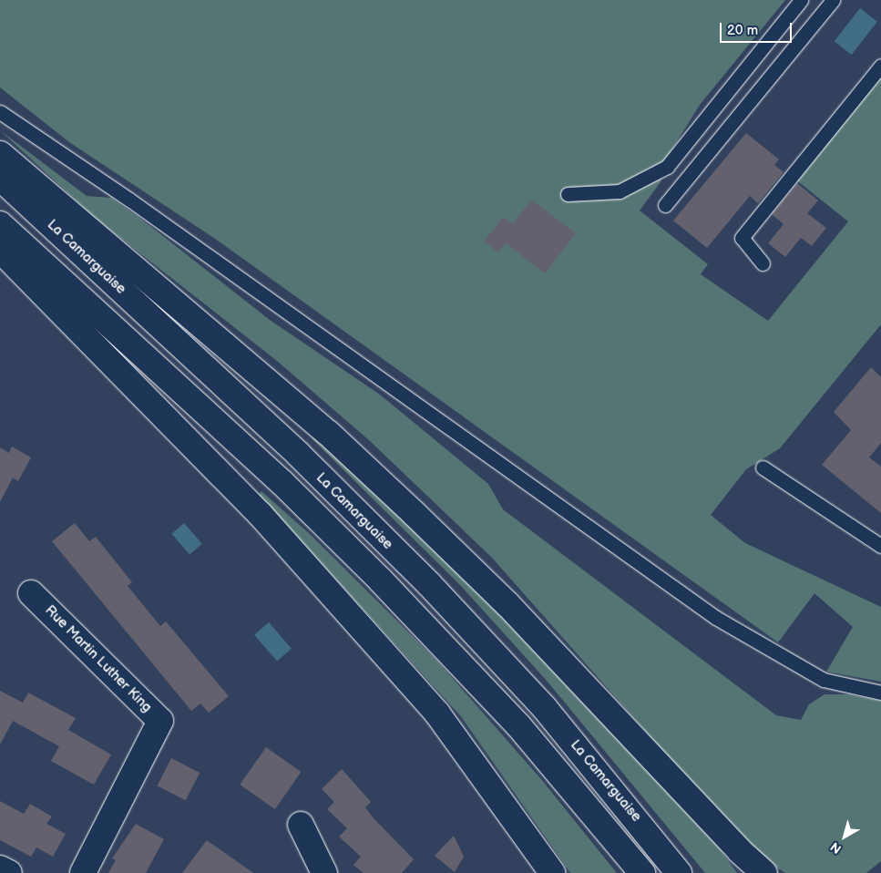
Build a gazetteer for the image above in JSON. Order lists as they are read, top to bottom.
{
  "streets": {
    "main road": ["La Camarguaise", "Rue Martin Luther King"]
  },
  "scale_bar": "20 m",
  "north": "bottom left"
}
